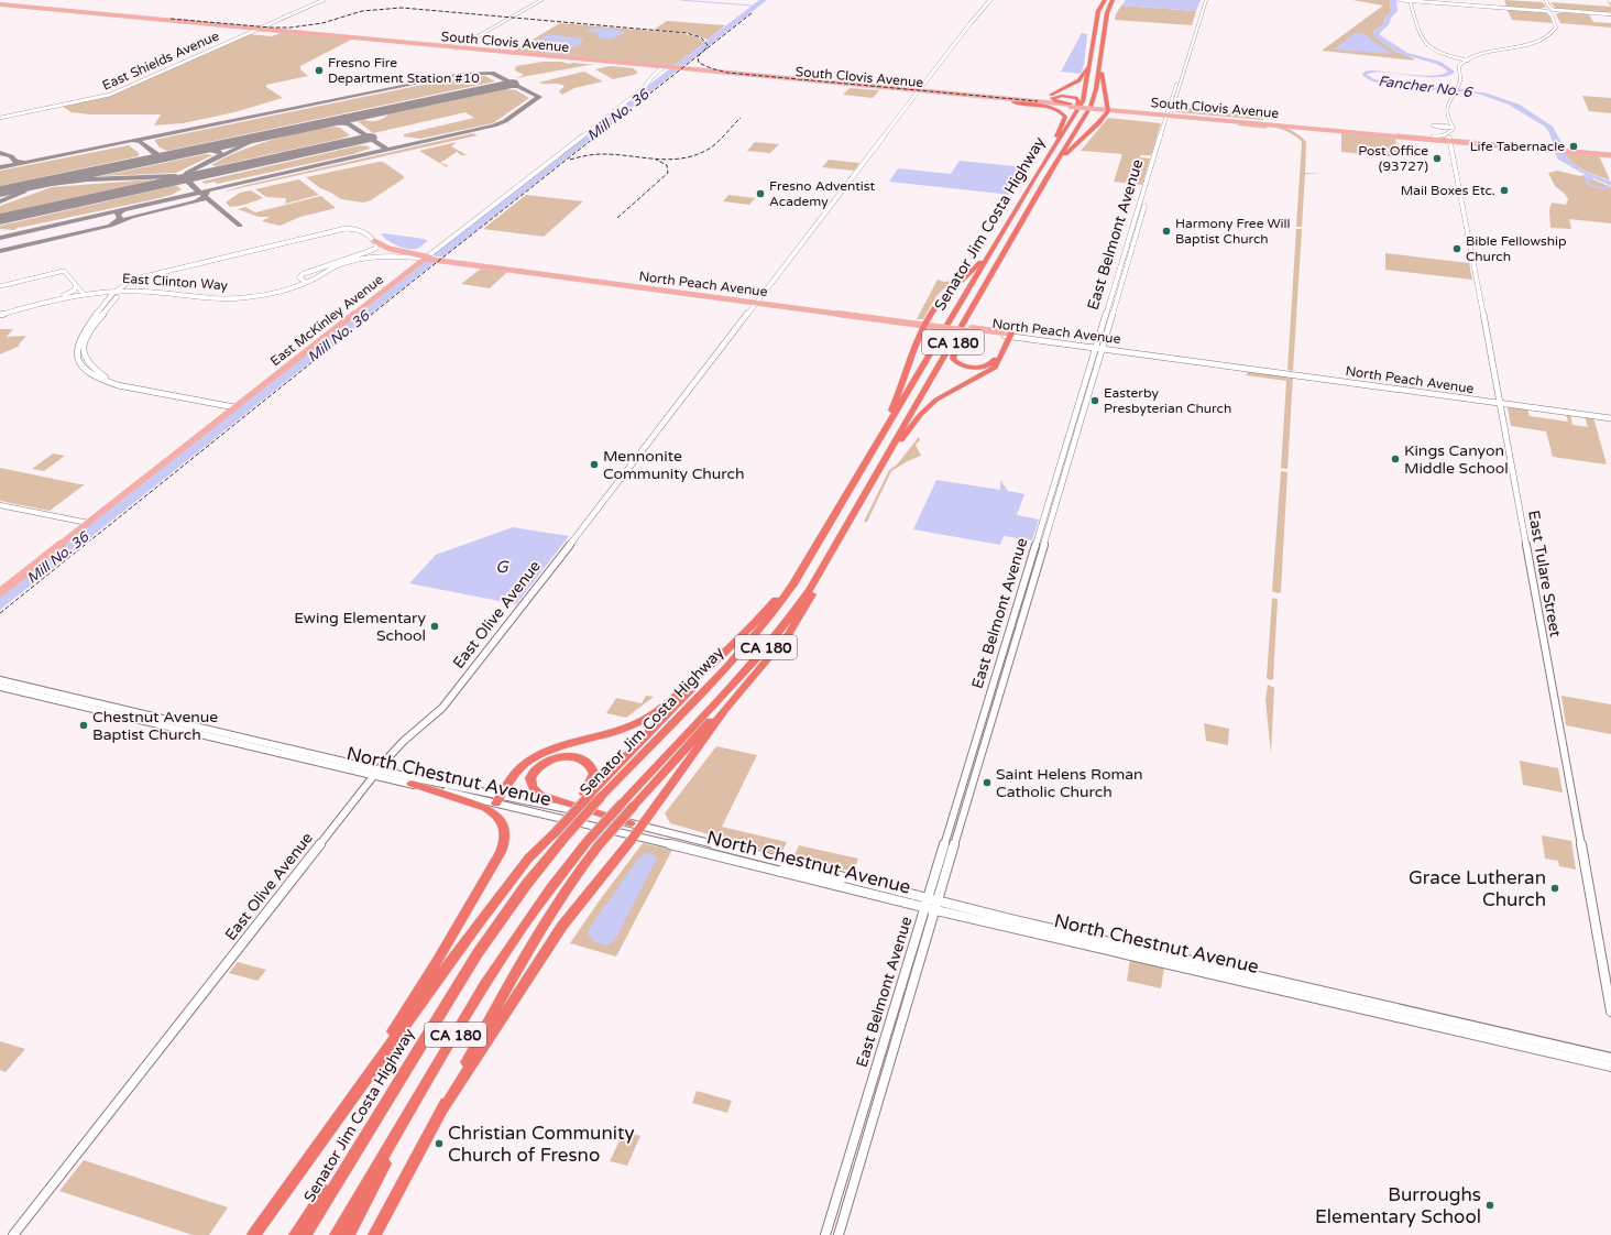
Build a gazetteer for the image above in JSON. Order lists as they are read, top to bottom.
{
  "streets": {
    "highway": ["Senator Jim Costa Highway", "CA 180"],
    "main road": [
      "South Clovis Avenue",
      "East Shields Avenue",
      "East Belmont Avenue",
      "East Clinton Way",
      "North Peach Avenue",
      "East McKinley Avenue",
      "East Tulare Street",
      "East Olive Avenue",
      "North Chestnut Avenue"
    ]
  },
  "crossings": [
    ["South Clovis Avenue", "East Shields Avenue"],
    ["South Clovis Avenue", "East Belmont Avenue"],
    ["South Clovis Avenue", "East McKinley Avenue"],
    ["South Clovis Avenue", "East Tulare Street"],
    ["South Clovis Avenue", "East Olive Avenue"],
    ["Senator Jim Costa Highway", "CA 180"],
    ["East Belmont Avenue", "North Peach Avenue"],
    ["East Belmont Avenue", "North Chestnut Avenue"],
    ["East Clinton Way", "North Peach Avenue"],
    ["East Clinton Way", "East McKinley Avenue"],
    ["North Peach Avenue", "East McKinley Avenue"],
    ["North Peach Avenue", "East Tulare Street"],
    ["North Peach Avenue", "East Olive Avenue"],
    ["East Olive Avenue", "North Chestnut Avenue"]
  ],
  "water": ["Fancher No. 6", "Mill No. 36", "G"],
  "places": [
    "Fresno Fire Department Station #10",
    "Life Tabernacle",
    "Post Office (93727)",
    "Mail Boxes Etc.",
    "Fresno Adventist Academy",
    "Harmony Free Will Baptist Church",
    "Bible Fellowship Church",
    "Easterby Presbyterian Church",
    "Kings Canyon Middle School",
    "Mennonite Community Church",
    "Ewing Elementary School",
    "Chestnut Avenue Baptist Church",
    "Saint Helens Roman Catholic Church",
    "Grace Lutheran Church",
    "Christian Community Church of Fresno",
    "Burroughs Elementary School"
  ]
}
